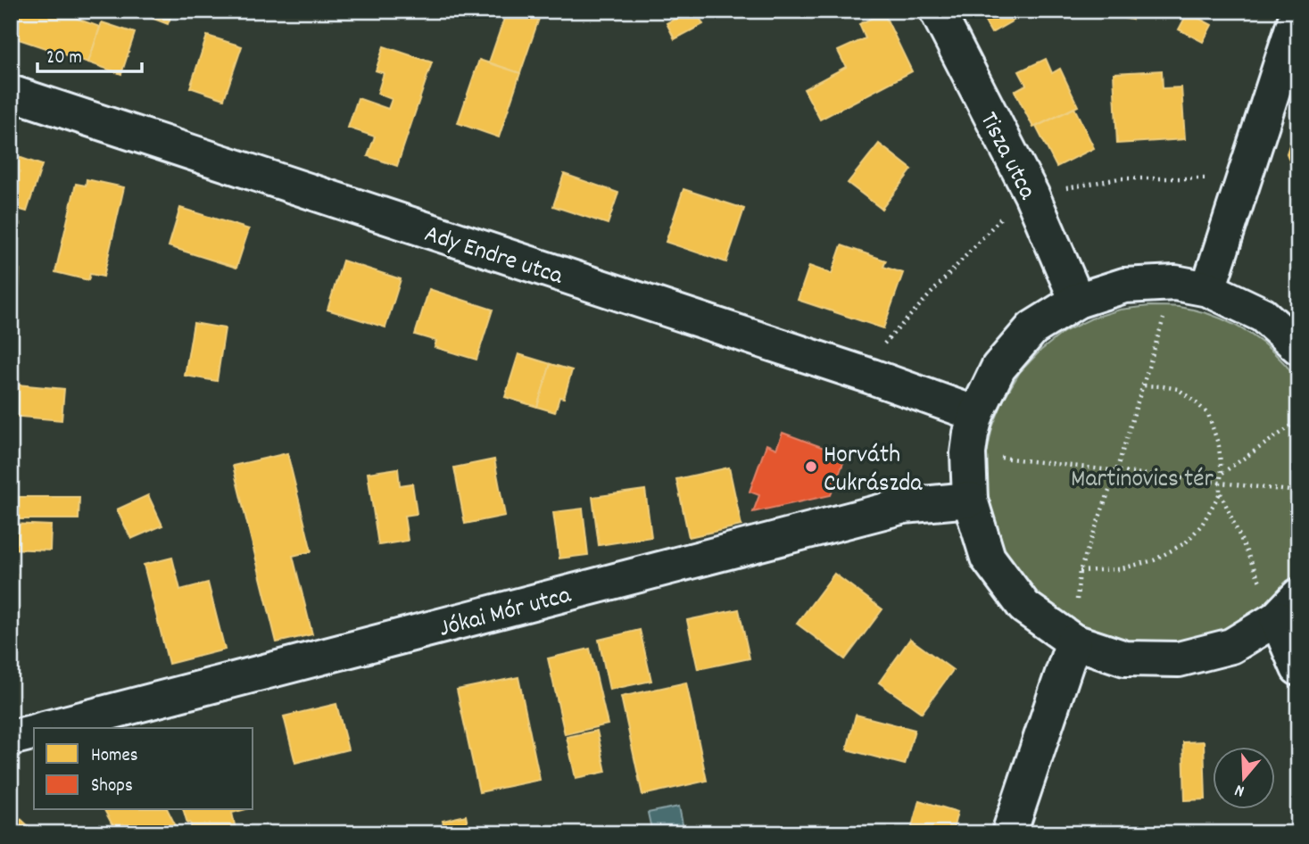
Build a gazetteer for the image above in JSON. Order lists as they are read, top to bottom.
{
  "streets": {
    "street": ["Tisza utca", "Ady Endre utca", "Jókai Mór utca"]
  },
  "parks": ["Martinovics tér"],
  "places": ["Horváth Cukrászda"],
  "legend": ["Homes", "Shops"],
  "scale_bar": "20 m",
  "north": "bottom"
}
